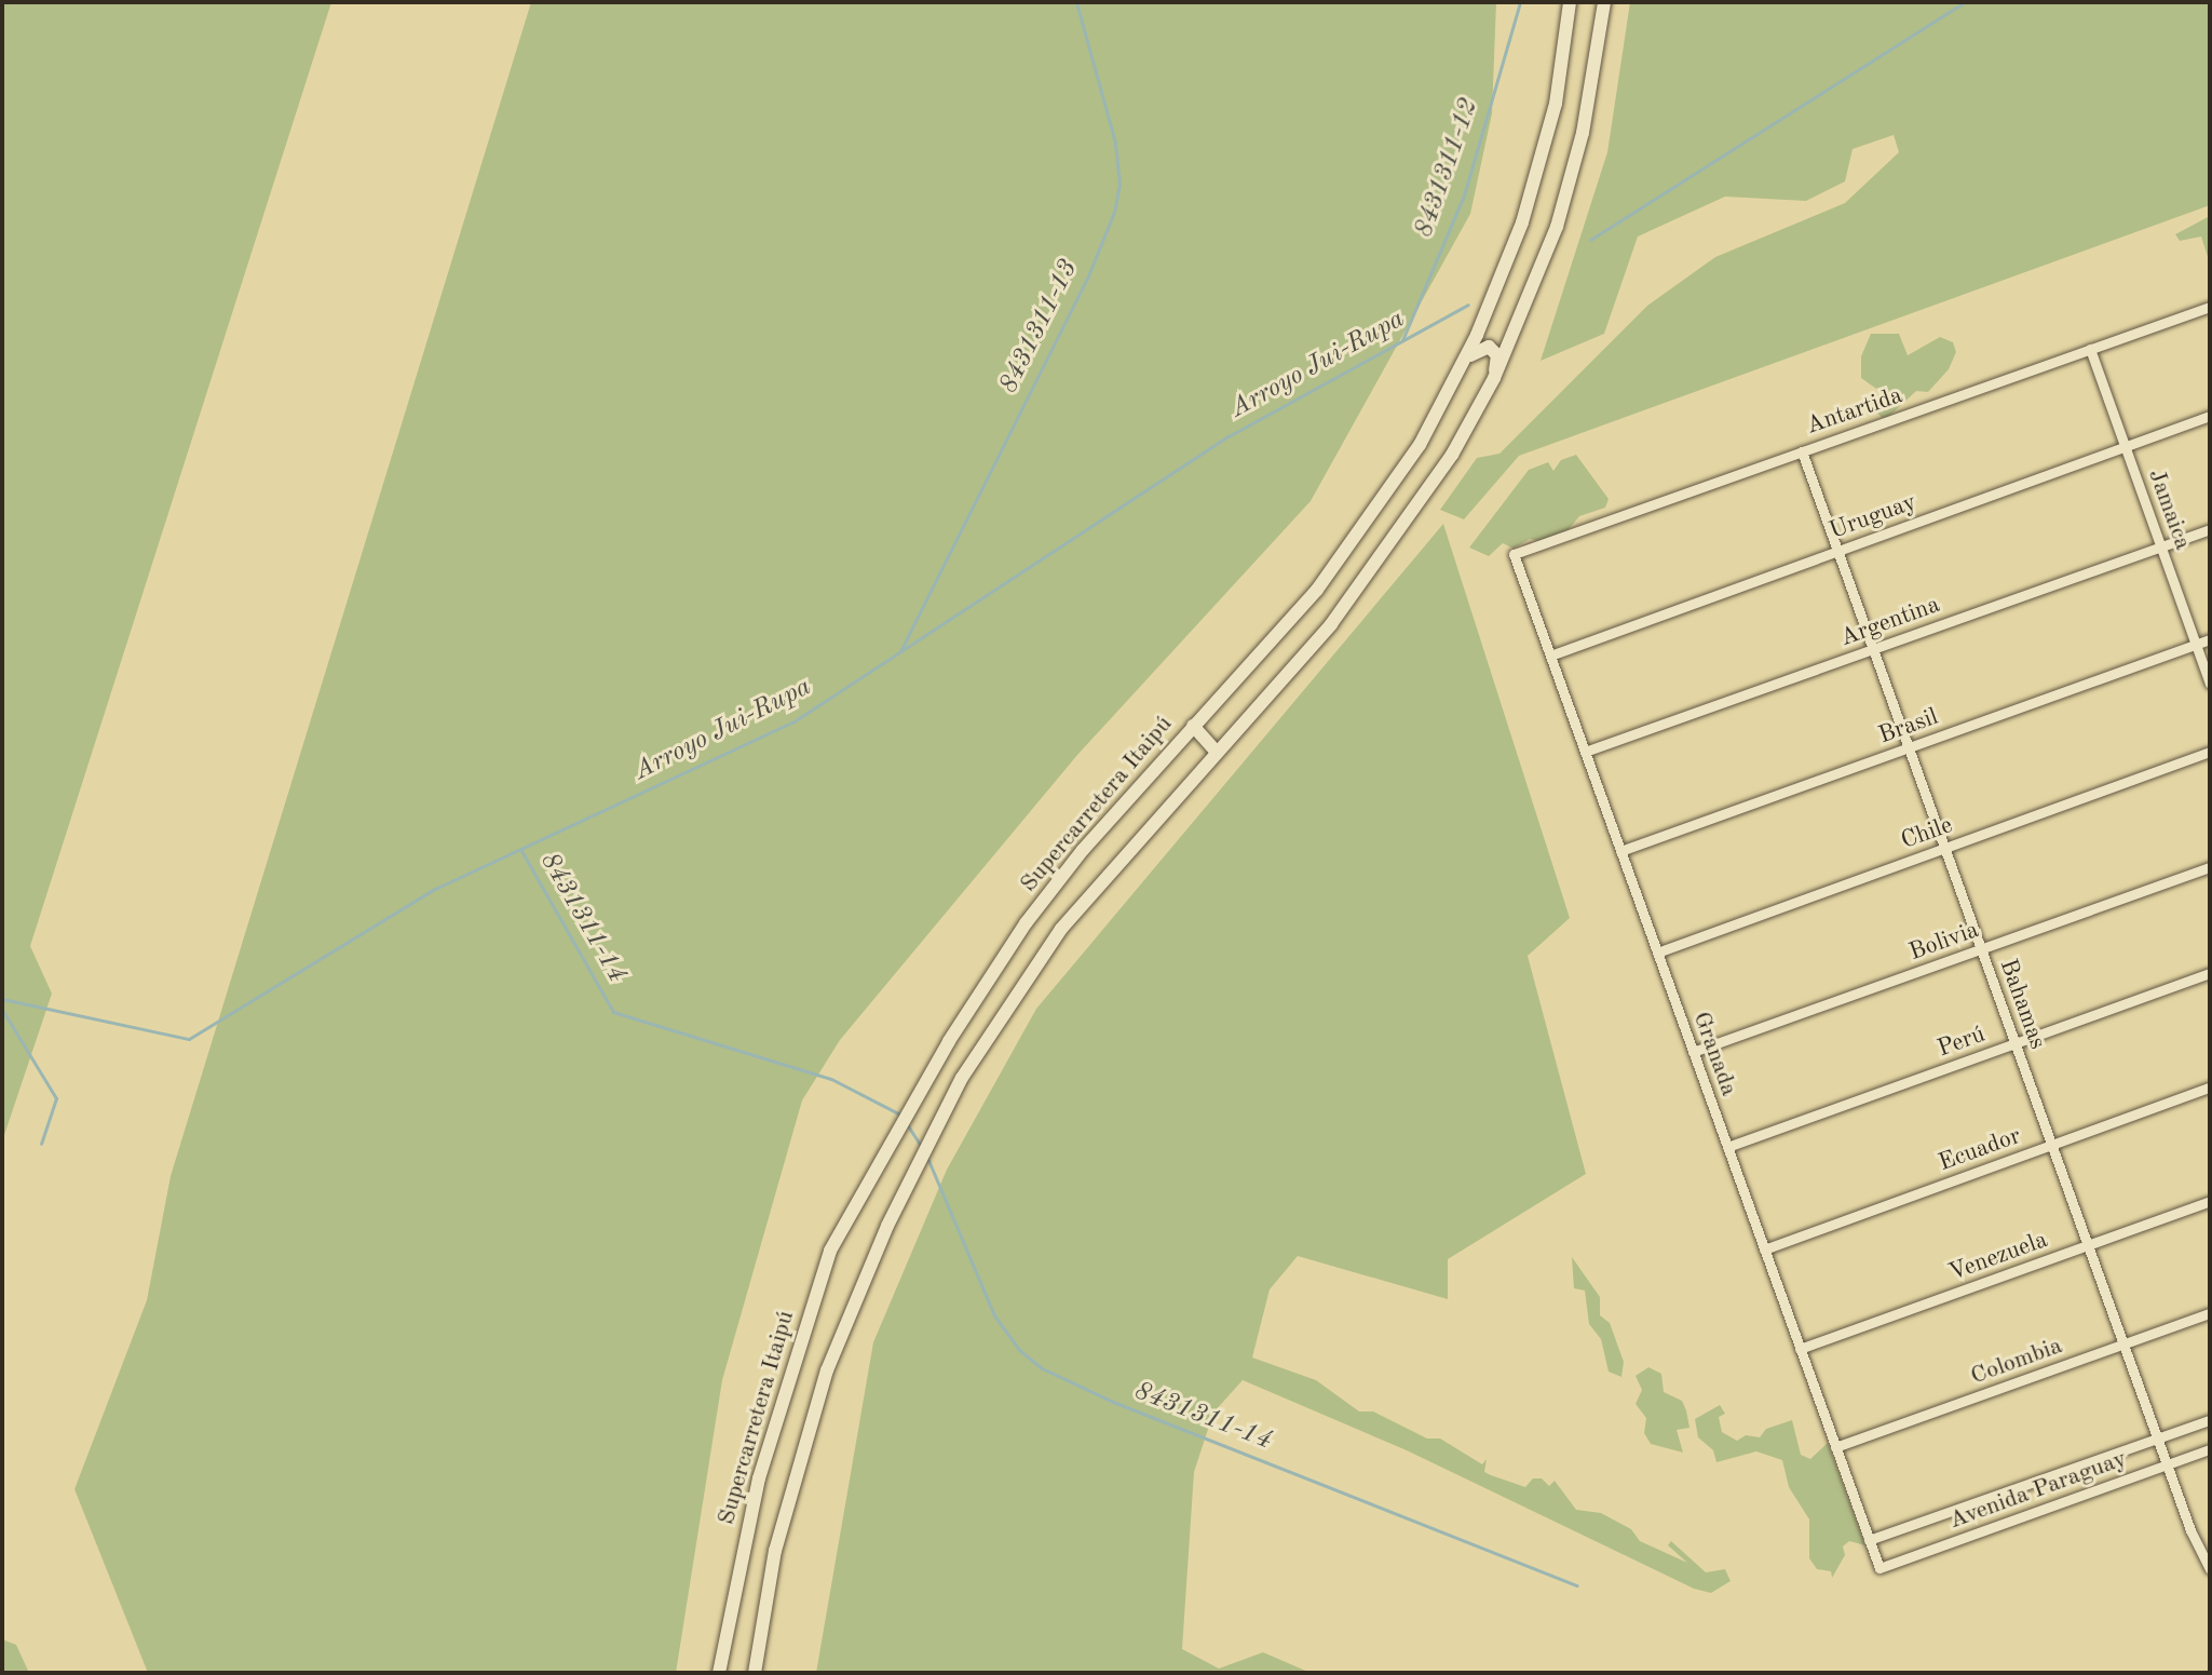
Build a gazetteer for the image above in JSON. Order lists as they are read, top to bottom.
{
  "streets": {
    "street": [
      "Antartida",
      "Jamaica",
      "Uruguay",
      "Argentina",
      "Brasil",
      "Supercarretera Itaipú",
      "Chile",
      "Bolivia",
      "Bahamas",
      "Perú",
      "Granada",
      "Ecuador",
      "Venezuela",
      "Colombia",
      "Avenida Paraguay"
    ]
  },
  "crossings": [
    ["Antartida", "Jamaica"],
    ["Antartida", "Bahamas"],
    ["Antartida", "Granada"],
    ["Jamaica", "Uruguay"],
    ["Jamaica", "Argentina"],
    ["Jamaica", "Brasil"],
    ["Uruguay", "Bahamas"],
    ["Uruguay", "Granada"],
    ["Argentina", "Bahamas"],
    ["Argentina", "Granada"],
    ["Brasil", "Bahamas"],
    ["Brasil", "Granada"],
    ["Chile", "Bahamas"],
    ["Chile", "Granada"],
    ["Bolivia", "Bahamas"],
    ["Bolivia", "Granada"],
    ["Bahamas", "Perú"],
    ["Bahamas", "Ecuador"],
    ["Bahamas", "Venezuela"],
    ["Bahamas", "Colombia"],
    ["Bahamas", "Avenida Paraguay"],
    ["Perú", "Granada"],
    ["Granada", "Ecuador"],
    ["Granada", "Venezuela"],
    ["Granada", "Colombia"],
    ["Granada", "Avenida Paraguay"]
  ],
  "water": [
    "8431311-12",
    "8431311-13",
    "Arroyo Jui-Rupa",
    "8431311-14"
  ]
}
